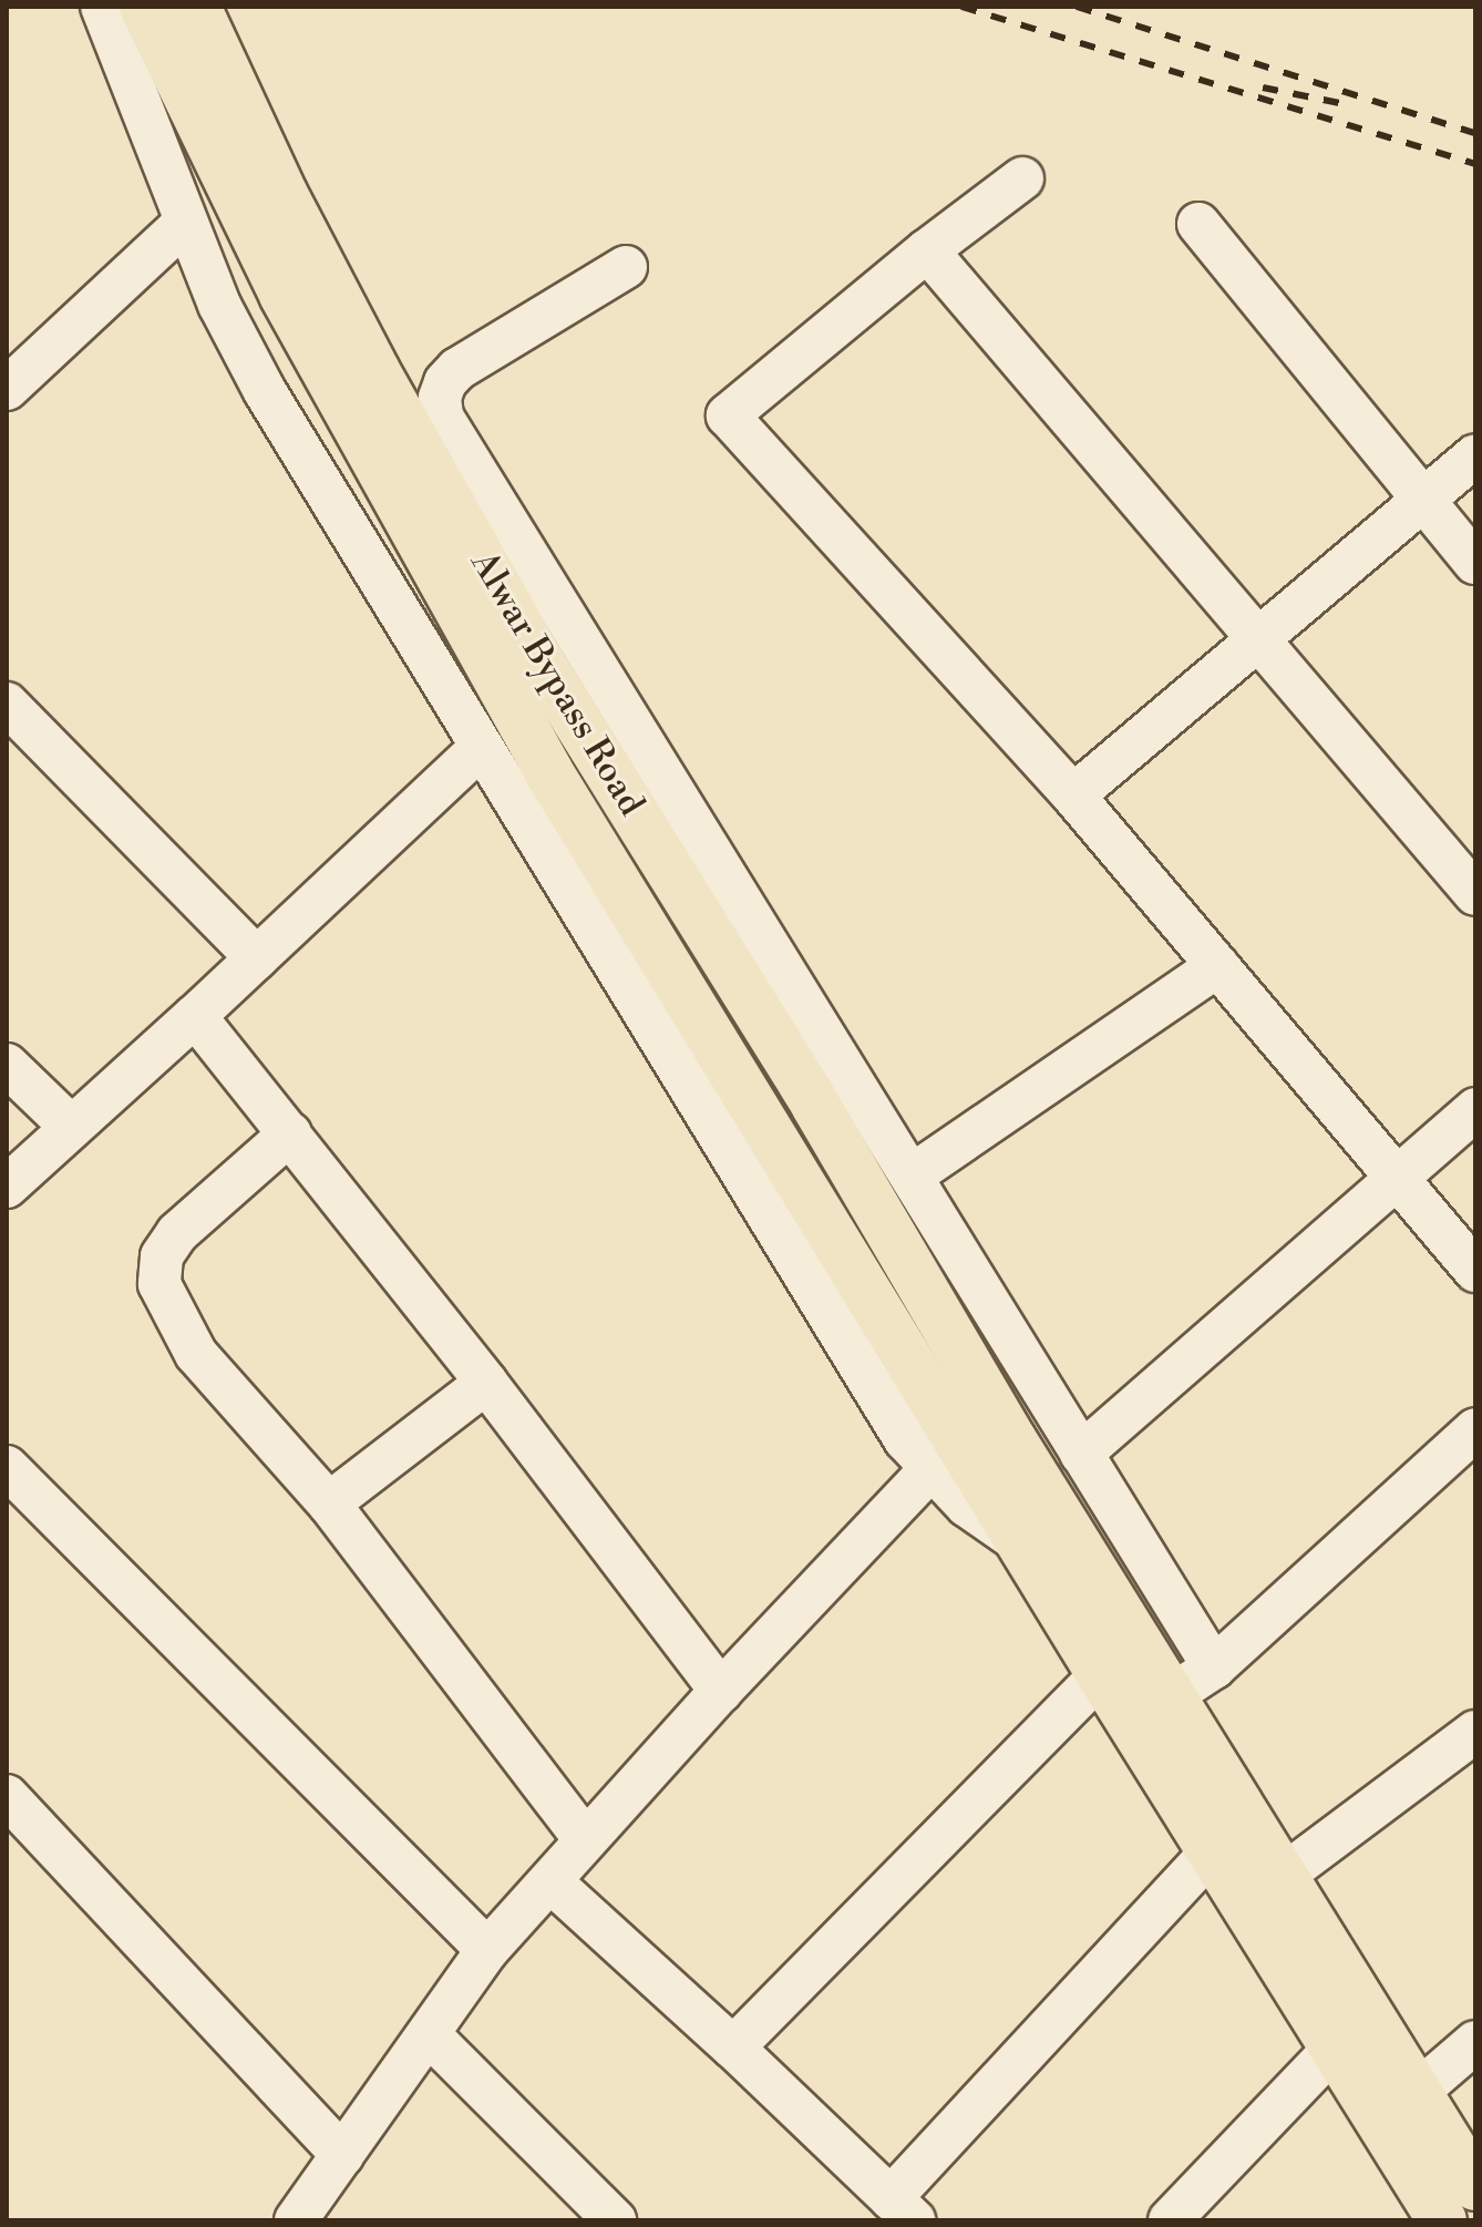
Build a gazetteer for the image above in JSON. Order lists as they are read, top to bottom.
{
  "streets": {
    "main road": ["Alwar Bypass Road"]
  }
}
